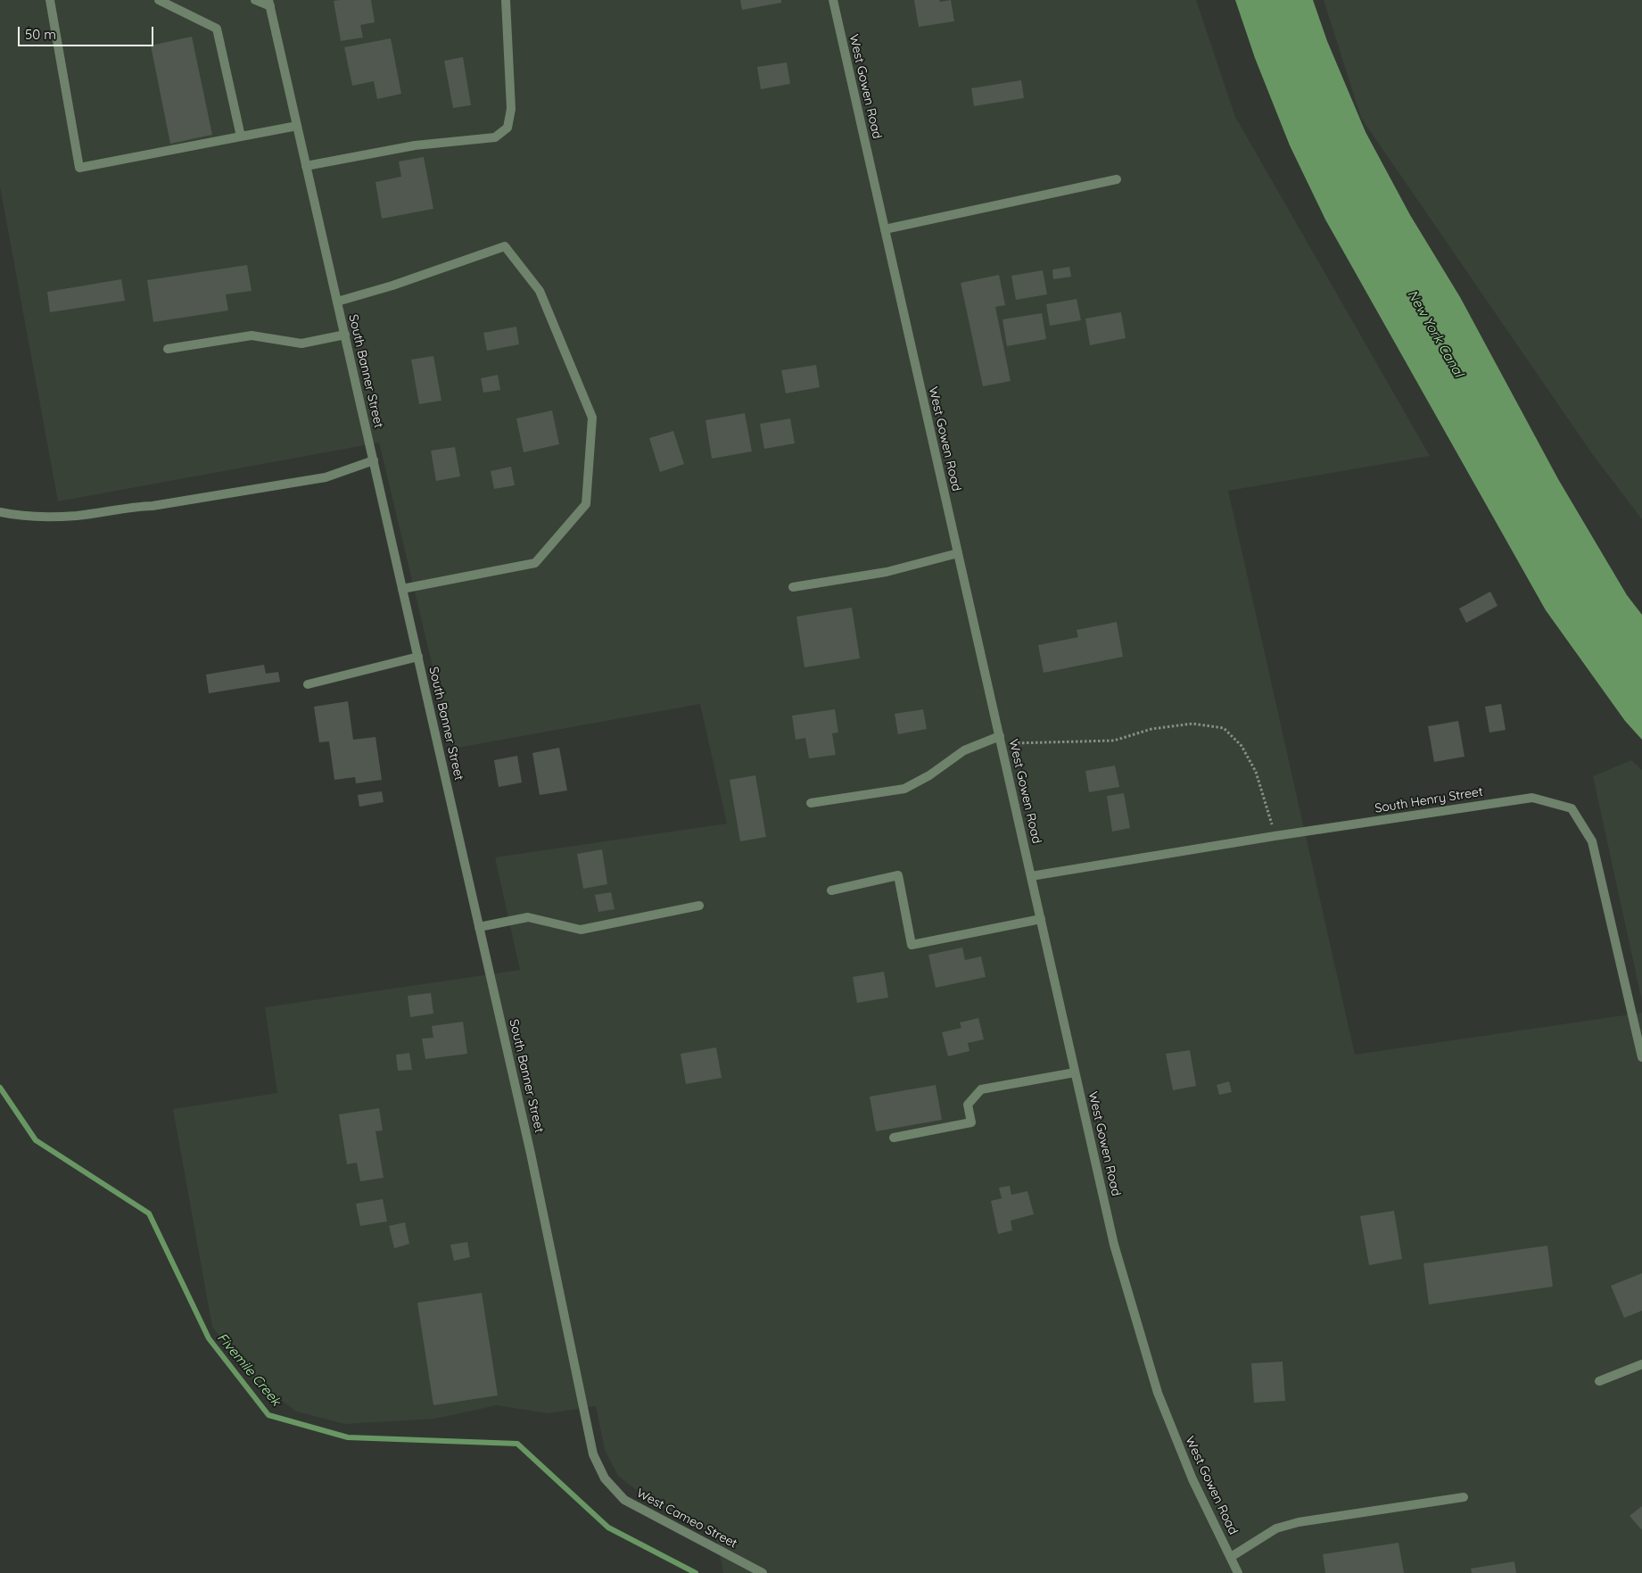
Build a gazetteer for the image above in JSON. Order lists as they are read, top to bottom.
{
  "streets": {
    "street": [
      "West Gowen Road",
      "South Banner Street",
      "South Henry Street",
      "West Cameo Street"
    ]
  },
  "crossings": [
    ["West Gowen Road", "South Henry Street"],
    ["South Banner Street", "West Cameo Street"]
  ],
  "water": ["New York Canal", "Fivemile Creek"],
  "scale_bar": "50 m"
}
